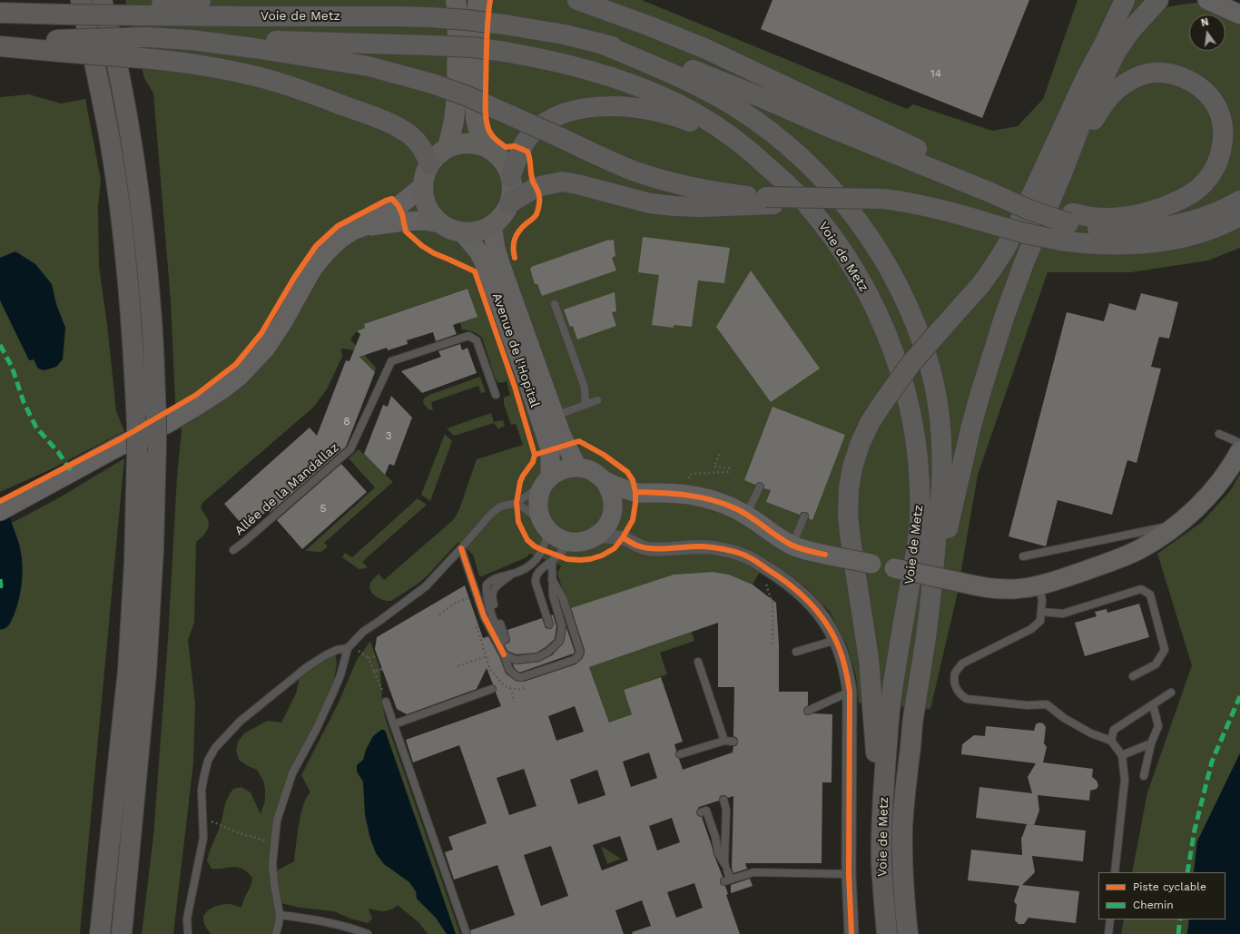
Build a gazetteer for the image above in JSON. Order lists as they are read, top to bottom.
{
  "streets": {
    "highway": ["Voie de Metz"],
    "street": ["Avenue de l'Hopital"],
    "lane": ["Allée de la Mandallaz"]
  },
  "house_numbers": [
    "14",
    "8",
    "3",
    "5"
  ],
  "legend": ["Piste cyclable", "Chemin"],
  "north": "top"
}
